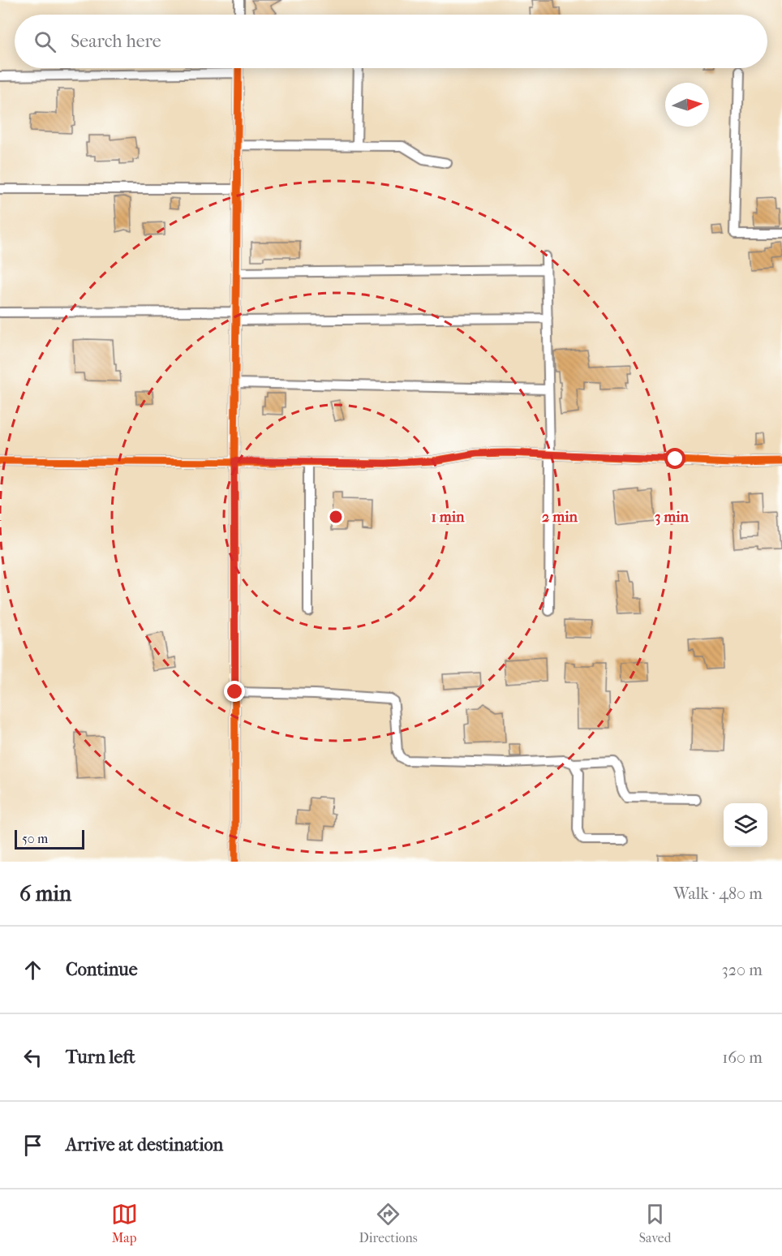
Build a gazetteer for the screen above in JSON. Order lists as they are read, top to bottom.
{
  "scale_bar": "50 m",
  "north": "right",
  "page": {
    "search": "Search here",
    "scale": "50 m",
    "heading": ["6 min", "Walk · 480 m"],
    "list": [
      ["Continue", "320 m"],
      ["Turn left", "160 m"],
      "Arrive at destination"
    ],
    "nav": ["Map", "Directions", "Saved"]
  },
  "rings": ["1 min", "2 min", "3 min"]
}
